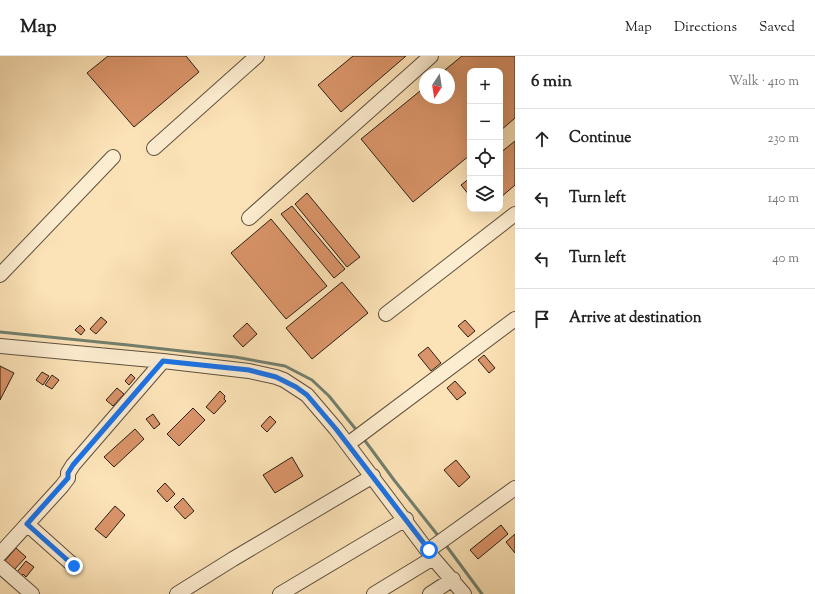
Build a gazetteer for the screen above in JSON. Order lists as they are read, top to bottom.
{
  "north": "bottom",
  "page": {
    "header": "Map",
    "nav": ["Map", "Directions", "Saved"],
    "heading": ["6 min", "Walk · 410 m"],
    "map_buttons": ["+", "−"],
    "list": [
      ["Continue", "230 m"],
      ["Turn left", "140 m"],
      ["Turn left", "40 m"],
      "Arrive at destination"
    ]
  }
}
